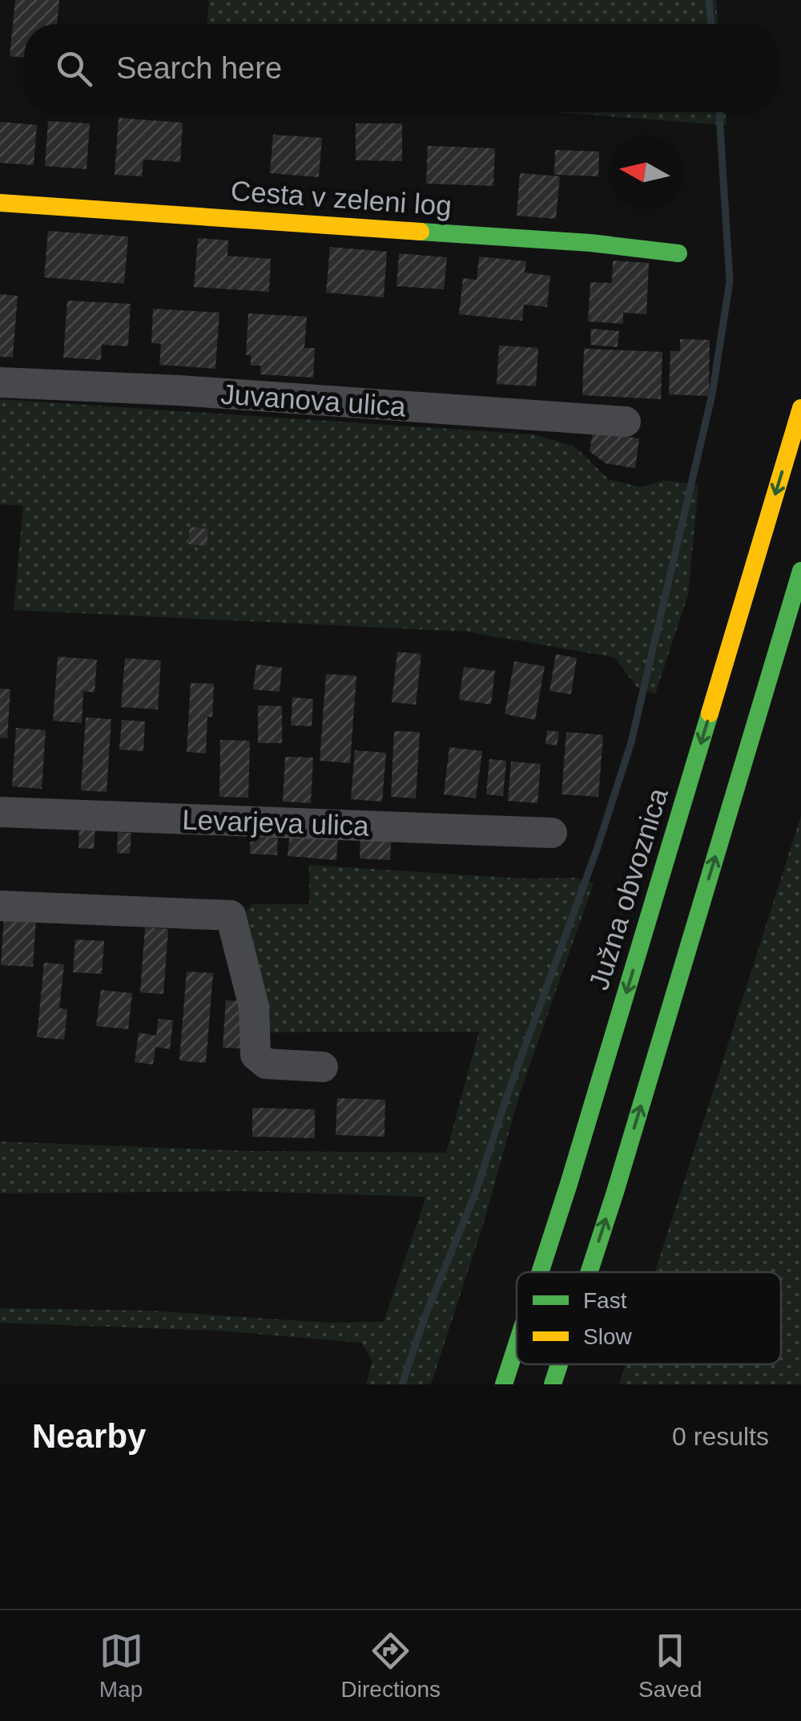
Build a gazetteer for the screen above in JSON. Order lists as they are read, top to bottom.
{
  "streets": {
    "main road": ["Cesta v zeleni log", "Južna obvoznica"],
    "street": ["Juvanova ulica", "Levarjeva ulica"]
  },
  "legend": ["Fast", "Slow"],
  "north": "left",
  "page": {
    "search": "Search here",
    "heading": ["Nearby", "0 results"],
    "nav": ["Map", "Directions", "Saved"]
  }
}
